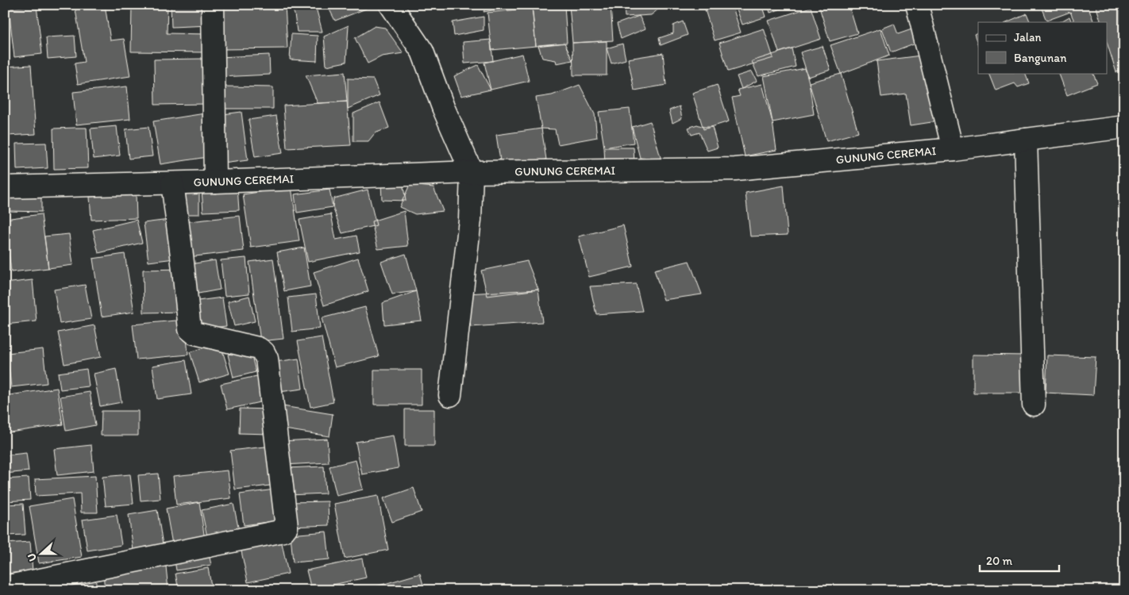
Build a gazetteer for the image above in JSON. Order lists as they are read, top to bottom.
{
  "streets": {
    "street": ["GUNUNG CEREMAI"]
  },
  "legend": ["Jalan", "Bangunan"],
  "scale_bar": "20 m",
  "north": "left"
}
